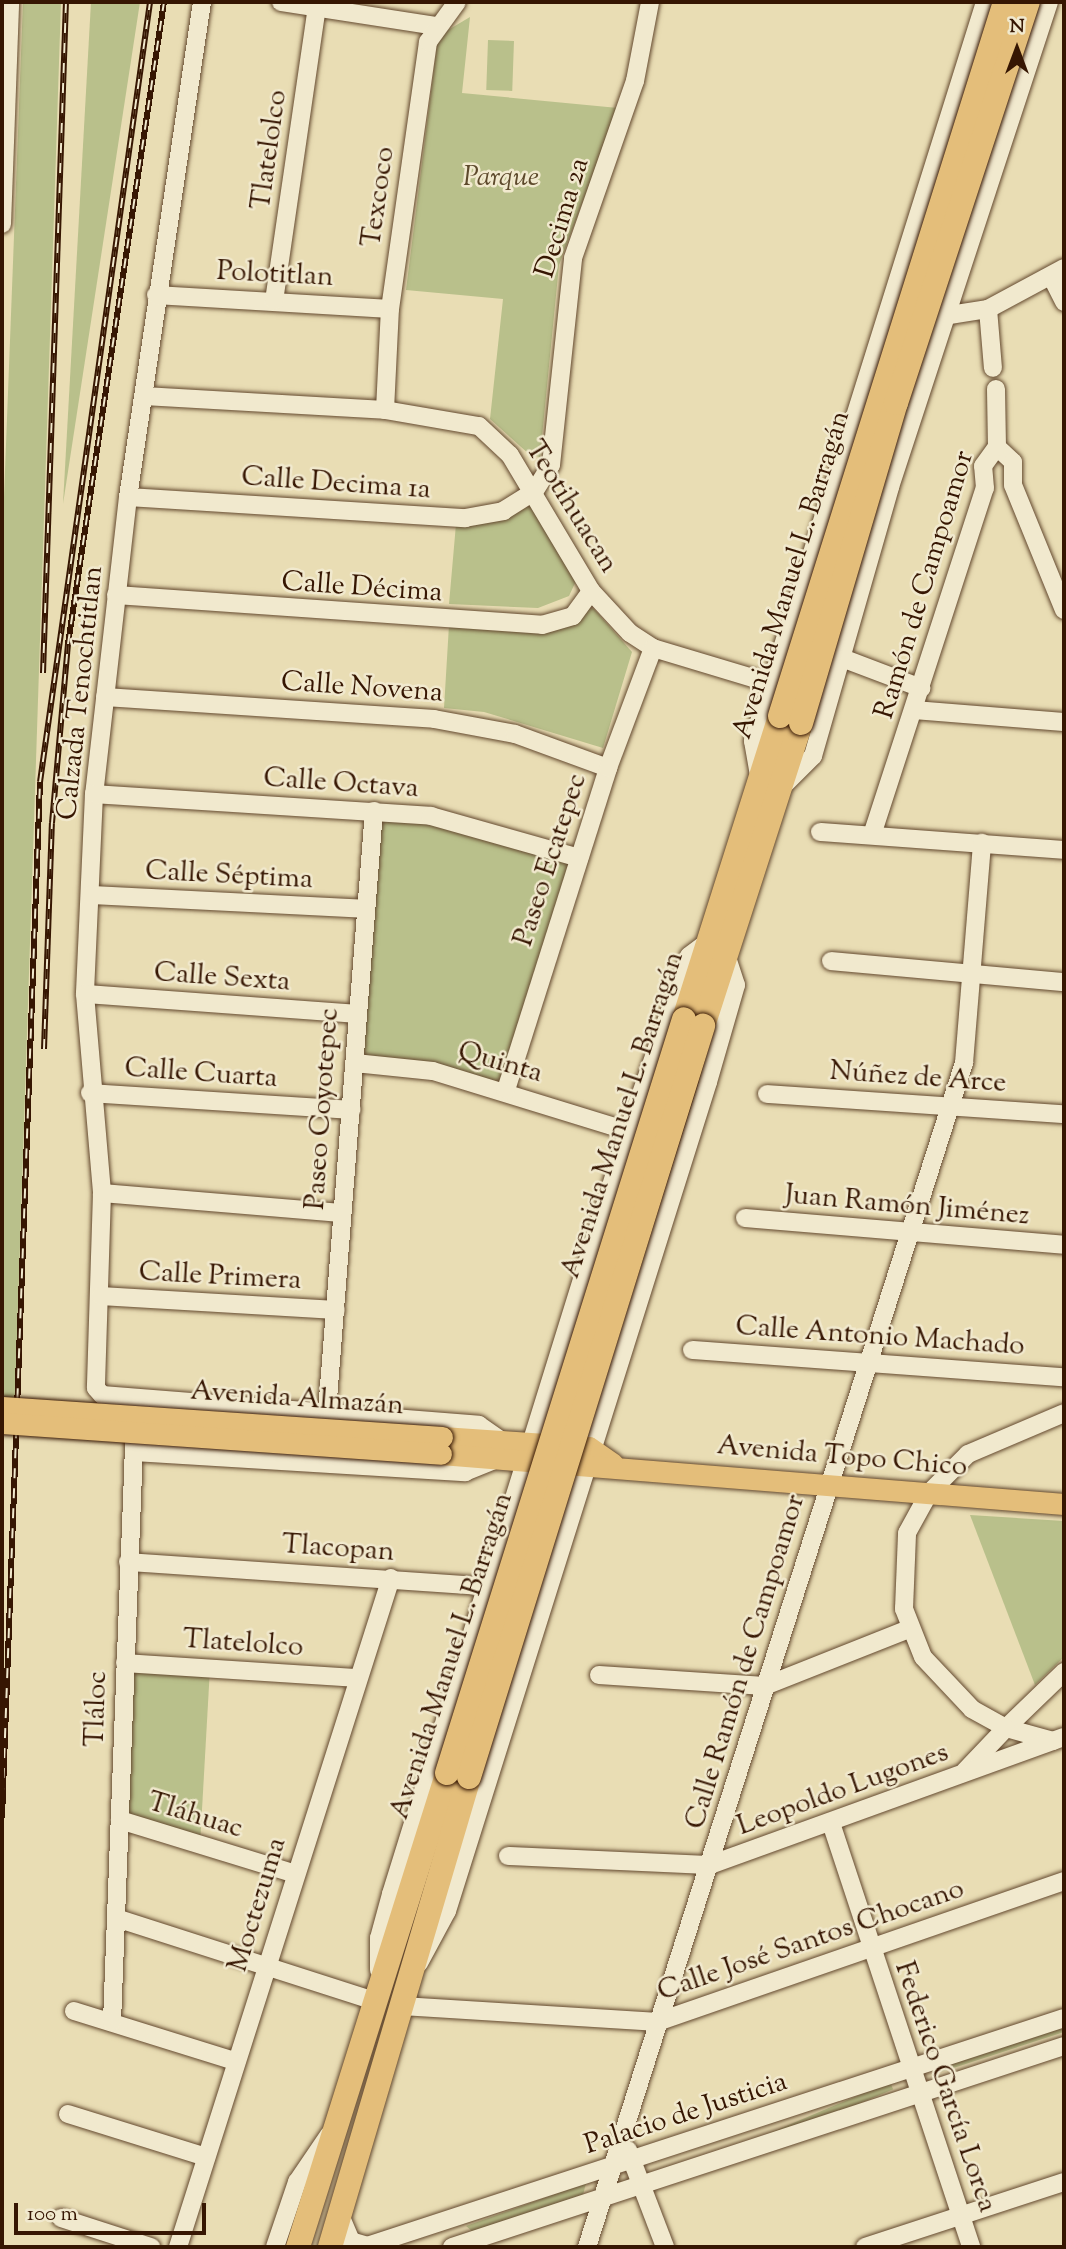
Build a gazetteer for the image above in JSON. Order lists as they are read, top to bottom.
{
  "streets": {
    "highway": ["Avenida Manuel L. Barragán"],
    "main road": ["Avenida Almazán", "Avenida Topo Chico"],
    "street": [
      "Tlatelolco",
      "Texcoco",
      "Decima 2a",
      "Polotitlan",
      "Calle Decima 1a",
      "Teotihuacan",
      "Ramón de Campoamor",
      "Calle Décima",
      "Calle Novena",
      "Calzada Tenochtitlan",
      "Calle Octava",
      "Paseo Ecatepec",
      "Calle Séptima",
      "Calle Sexta",
      "Quinta",
      "Calle Cuarta",
      "Núñez de Arce",
      "Paseo Coyotepec",
      "Juan Ramón Jiménez",
      "Calle Primera",
      "Calle Antonio Machado",
      "Tlacopan",
      "Calle Ramón de Campoamor",
      "Tláloc",
      "Leopoldo Lugones",
      "Tláhuac",
      "Moctezuma",
      "Calle José Santos Chocano",
      "Federico García Lorca",
      "Palacio de Justicia"
    ]
  },
  "crossings": [
    ["Tlatelolco", "Polotitlan"],
    ["Tlatelolco", "Tláloc"],
    ["Tlatelolco", "Moctezuma"],
    ["Texcoco", "Polotitlan"],
    ["Texcoco", "Teotihuacan"],
    ["Decima 2a", "Calle Decima 1a"],
    ["Decima 2a", "Teotihuacan"],
    ["Polotitlan", "Calzada Tenochtitlan"],
    ["Calle Decima 1a", "Teotihuacan"],
    ["Calle Decima 1a", "Calzada Tenochtitlan"],
    ["Teotihuacan", "Calle Décima"],
    ["Teotihuacan", "Calzada Tenochtitlan"],
    ["Teotihuacan", "Paseo Ecatepec"],
    ["Avenida Manuel L. Barragán", "Calle José Santos Chocano"],
    ["Avenida Manuel L. Barragán", "Palacio de Justicia"],
    ["Calle Décima", "Calzada Tenochtitlan"],
    ["Calle Novena", "Calzada Tenochtitlan"],
    ["Calle Novena", "Paseo Ecatepec"],
    ["Calzada Tenochtitlan", "Calle Octava"],
    ["Calzada Tenochtitlan", "Calle Séptima"],
    ["Calzada Tenochtitlan", "Calle Sexta"],
    ["Calzada Tenochtitlan", "Calle Cuarta"],
    ["Calzada Tenochtitlan", "Calle Primera"],
    ["Calzada Tenochtitlan", "Tláloc"],
    ["Calle Octava", "Paseo Ecatepec"],
    ["Calle Octava", "Paseo Coyotepec"],
    ["Paseo Ecatepec", "Quinta"],
    ["Calle Séptima", "Paseo Coyotepec"],
    ["Calle Sexta", "Paseo Coyotepec"],
    ["Quinta", "Paseo Coyotepec"],
    ["Calle Cuarta", "Paseo Coyotepec"],
    ["Núñez de Arce", "Calle Ramón de Campoamor"],
    ["Paseo Coyotepec", "Calle Primera"],
    ["Juan Ramón Jiménez", "Calle Ramón de Campoamor"],
    ["Calle Antonio Machado", "Calle Ramón de Campoamor"],
    ["Avenida Almazán", "Avenida Topo Chico"],
    ["Avenida Topo Chico", "Calle Ramón de Campoamor"],
    ["Tlacopan", "Tláloc"],
    ["Tlacopan", "Moctezuma"],
    ["Calle Ramón de Campoamor", "Leopoldo Lugones"],
    ["Calle Ramón de Campoamor", "Calle José Santos Chocano"],
    ["Calle Ramón de Campoamor", "Palacio de Justicia"],
    ["Tláloc", "Tláhuac"],
    ["Leopoldo Lugones", "Federico García Lorca"],
    ["Tláhuac", "Moctezuma"],
    ["Calle José Santos Chocano", "Federico García Lorca"],
    ["Federico García Lorca", "Palacio de Justicia"]
  ],
  "parks": ["Parque"],
  "scale_bar": "100 m",
  "north": "top"
}
